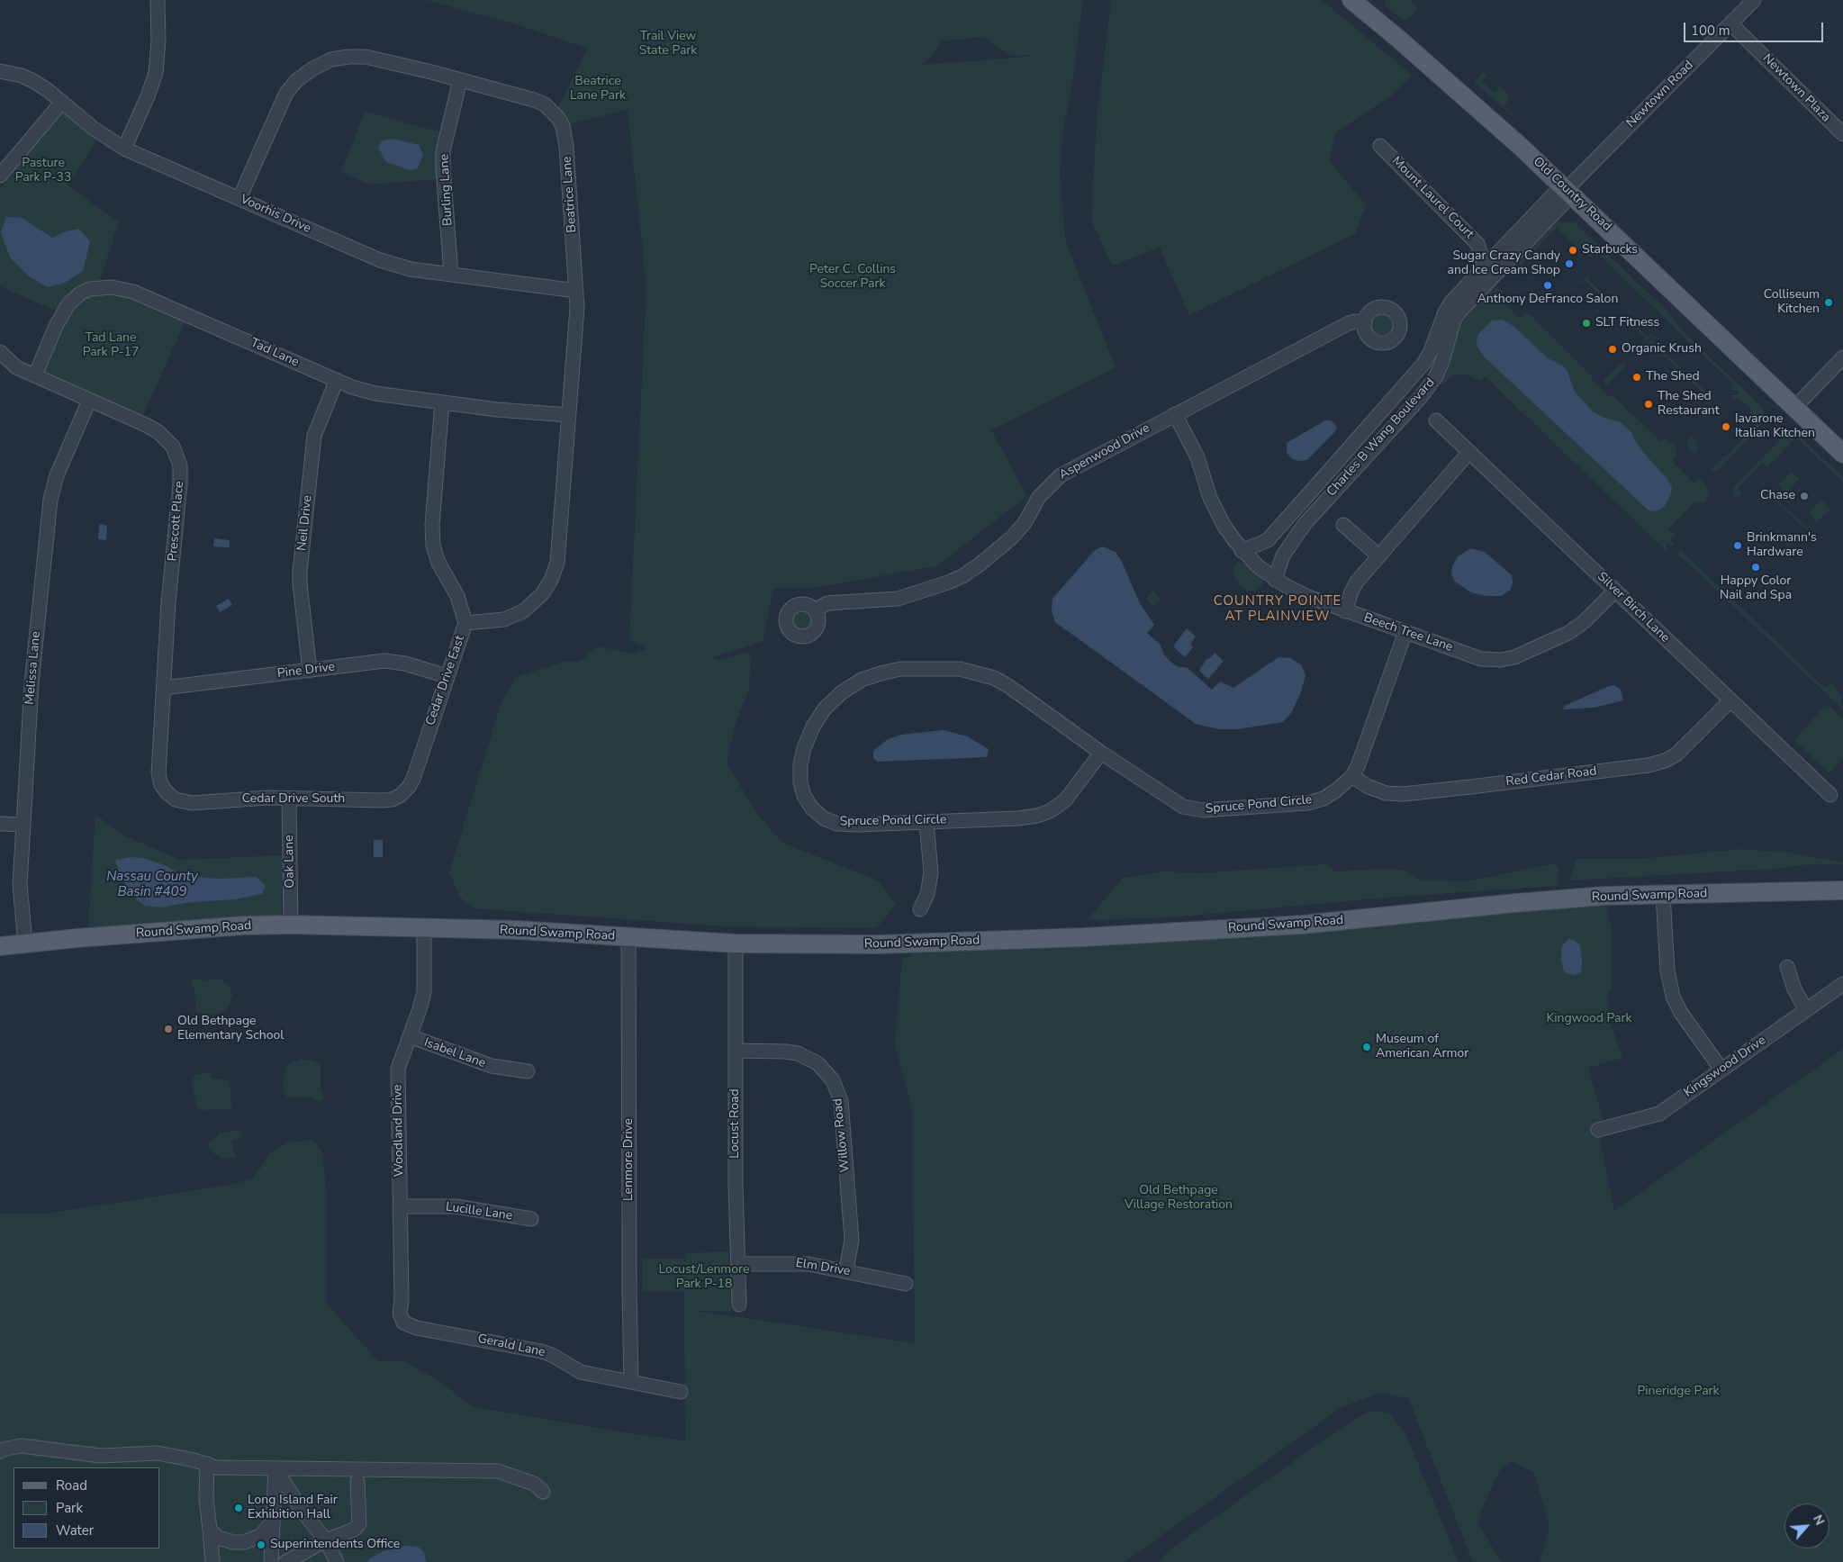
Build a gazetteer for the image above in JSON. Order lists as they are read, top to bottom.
{
  "streets": {
    "main road": ["Old Country Road", "Round Swamp Road"],
    "street": [
      "Newtown Plaza",
      "Newtown Road",
      "Burling Lane",
      "Beatrice Lane",
      "Mount Laurel Court",
      "Voorhis Drive",
      "Tad Lane",
      "Charles B Wang Boulevard",
      "Aspenwood Drive",
      "Prescott Place",
      "Neil Drive",
      "Silver Birch Lane",
      "Beech Tree Lane",
      "Melissa Lane",
      "Pine Drive",
      "Cedar Drive East",
      "Red Cedar Road",
      "Cedar Drive South",
      "Spruce Pond Circle",
      "Oak Lane",
      "Isabel Lane",
      "Kingswood Drive",
      "Locust Road",
      "Woodland Drive",
      "Willow Road",
      "Lenmore Drive",
      "Lucille Lane",
      "Elm Drive",
      "Gerald Lane"
    ]
  },
  "crossings": [
    ["Newtown Plaza", "Newtown Road"],
    ["Newtown Road", "Old Country Road"],
    ["Newtown Road", "Charles B Wang Boulevard"],
    ["Burling Lane", "Beatrice Lane"],
    ["Burling Lane", "Voorhis Drive"],
    ["Beatrice Lane", "Voorhis Drive"],
    ["Beatrice Lane", "Tad Lane"],
    ["Beatrice Lane", "Cedar Drive East"],
    ["Old Country Road", "Charles B Wang Boulevard"],
    ["Mount Laurel Court", "Charles B Wang Boulevard"],
    ["Tad Lane", "Prescott Place"],
    ["Tad Lane", "Neil Drive"],
    ["Tad Lane", "Cedar Drive East"],
    ["Charles B Wang Boulevard", "Beech Tree Lane"],
    ["Aspenwood Drive", "Beech Tree Lane"],
    ["Prescott Place", "Melissa Lane"],
    ["Prescott Place", "Pine Drive"],
    ["Prescott Place", "Cedar Drive South"],
    ["Neil Drive", "Pine Drive"],
    ["Silver Birch Lane", "Beech Tree Lane"],
    ["Silver Birch Lane", "Red Cedar Road"],
    ["Beech Tree Lane", "Spruce Pond Circle"],
    ["Melissa Lane", "Round Swamp Road"],
    ["Pine Drive", "Cedar Drive East"],
    ["Cedar Drive East", "Cedar Drive South"],
    ["Red Cedar Road", "Spruce Pond Circle"],
    ["Cedar Drive South", "Oak Lane"],
    ["Oak Lane", "Round Swamp Road"],
    ["Round Swamp Road", "Locust Road"],
    ["Round Swamp Road", "Woodland Drive"],
    ["Round Swamp Road", "Lenmore Drive"],
    ["Isabel Lane", "Woodland Drive"],
    ["Locust Road", "Willow Road"],
    ["Locust Road", "Elm Drive"],
    ["Woodland Drive", "Lucille Lane"],
    ["Woodland Drive", "Gerald Lane"],
    ["Willow Road", "Elm Drive"],
    ["Lenmore Drive", "Gerald Lane"]
  ],
  "districts": ["COUNTRY POINTE AT PLAINVIEW"],
  "water": ["Nassau County Basin #409"],
  "parks": [
    "Trail View State Park",
    "Beatrice Lane Park",
    "Pasture Park P-33",
    "Peter C. Collins Soccer Park",
    "Tad Lane Park P-17",
    "Kingwood Park",
    "Old Bethpage Village Restoration",
    "Locust/Lenmore Park P-18",
    "Pineridge Park"
  ],
  "places": [
    "Starbucks",
    "Sugar Crazy Candy and Ice Cream Shop",
    "Anthony DeFranco Salon",
    "Colliseum Kitchen",
    "SLT Fitness",
    "Organic Krush",
    "The Shed",
    "The Shed Restaurant",
    "Iavarone Italian Kitchen",
    "Chase",
    "Brinkmann's Hardware",
    "Happy Color Nail and Spa",
    "Old Bethpage Elementary School",
    "Museum of American Armor",
    "Long Island Fair Exhibition Hall",
    "Superintendents Office"
  ],
  "legend": ["Road", "Park", "Water"],
  "scale_bar": "100 m",
  "north": "top right"
}
